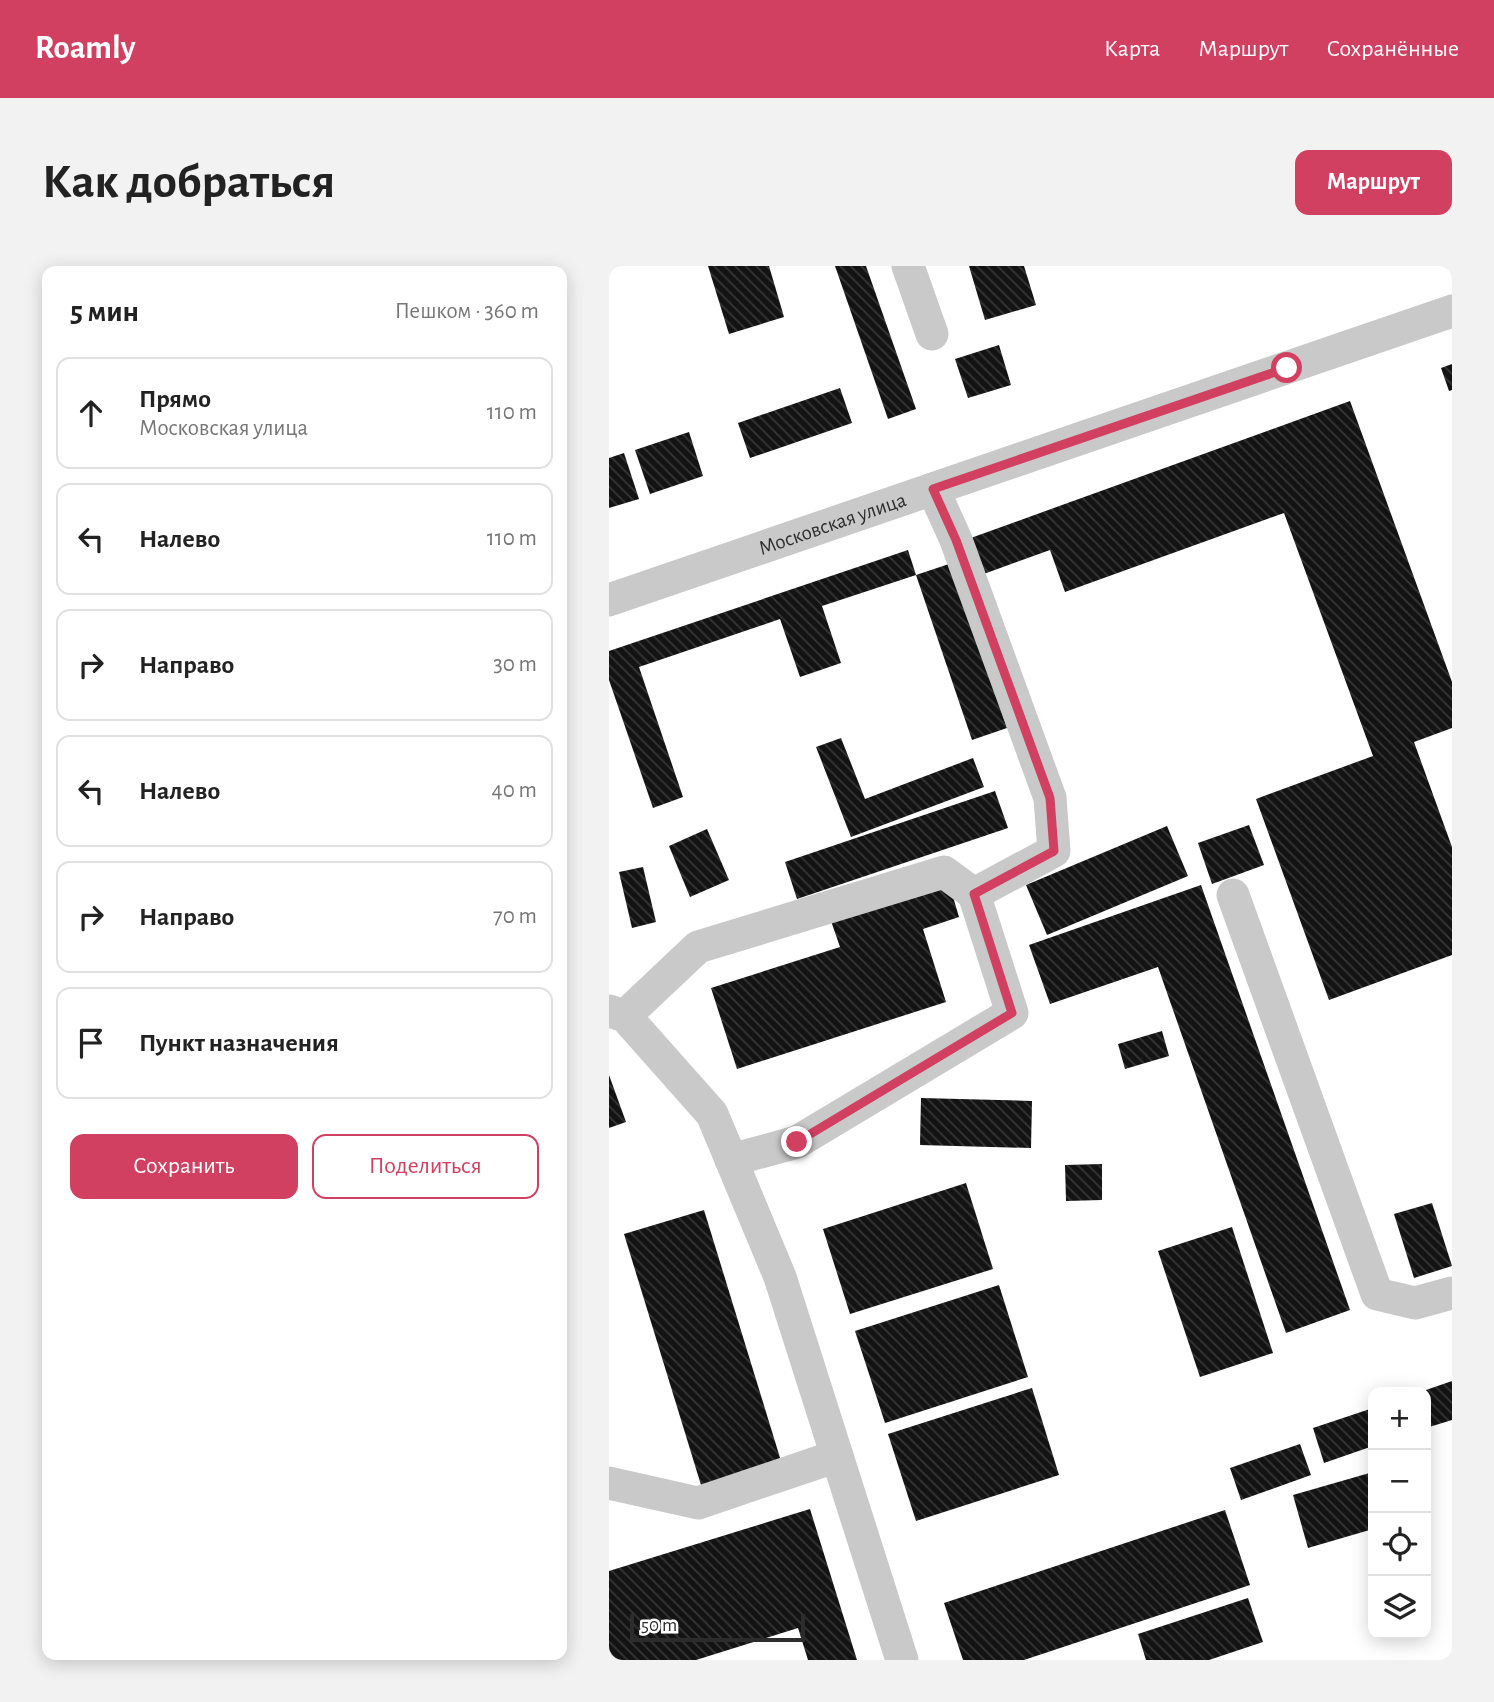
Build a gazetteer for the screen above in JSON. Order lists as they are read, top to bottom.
{
  "streets": {
    "street": ["Московская улица"]
  },
  "scale_bar": "50 m",
  "page": {
    "header": "Roamly",
    "nav": ["Карта", "Маршрут", "Сохранённые"],
    "buttons": [
      "Маршрут",
      ["Сохранить", "Поделиться"]
    ],
    "title": "Как добраться",
    "heading": ["5 мин", "Пешком · 360 m"],
    "list": [
      ["Прямо", "Московская улица", "110 m"],
      ["Налево", "110 m"],
      ["Направо", "30 m"],
      ["Налево", "40 m"],
      ["Направо", "70 m"],
      "Пункт назначения"
    ],
    "map_buttons": ["+", "−"],
    "scale": "50 m"
  }
}
